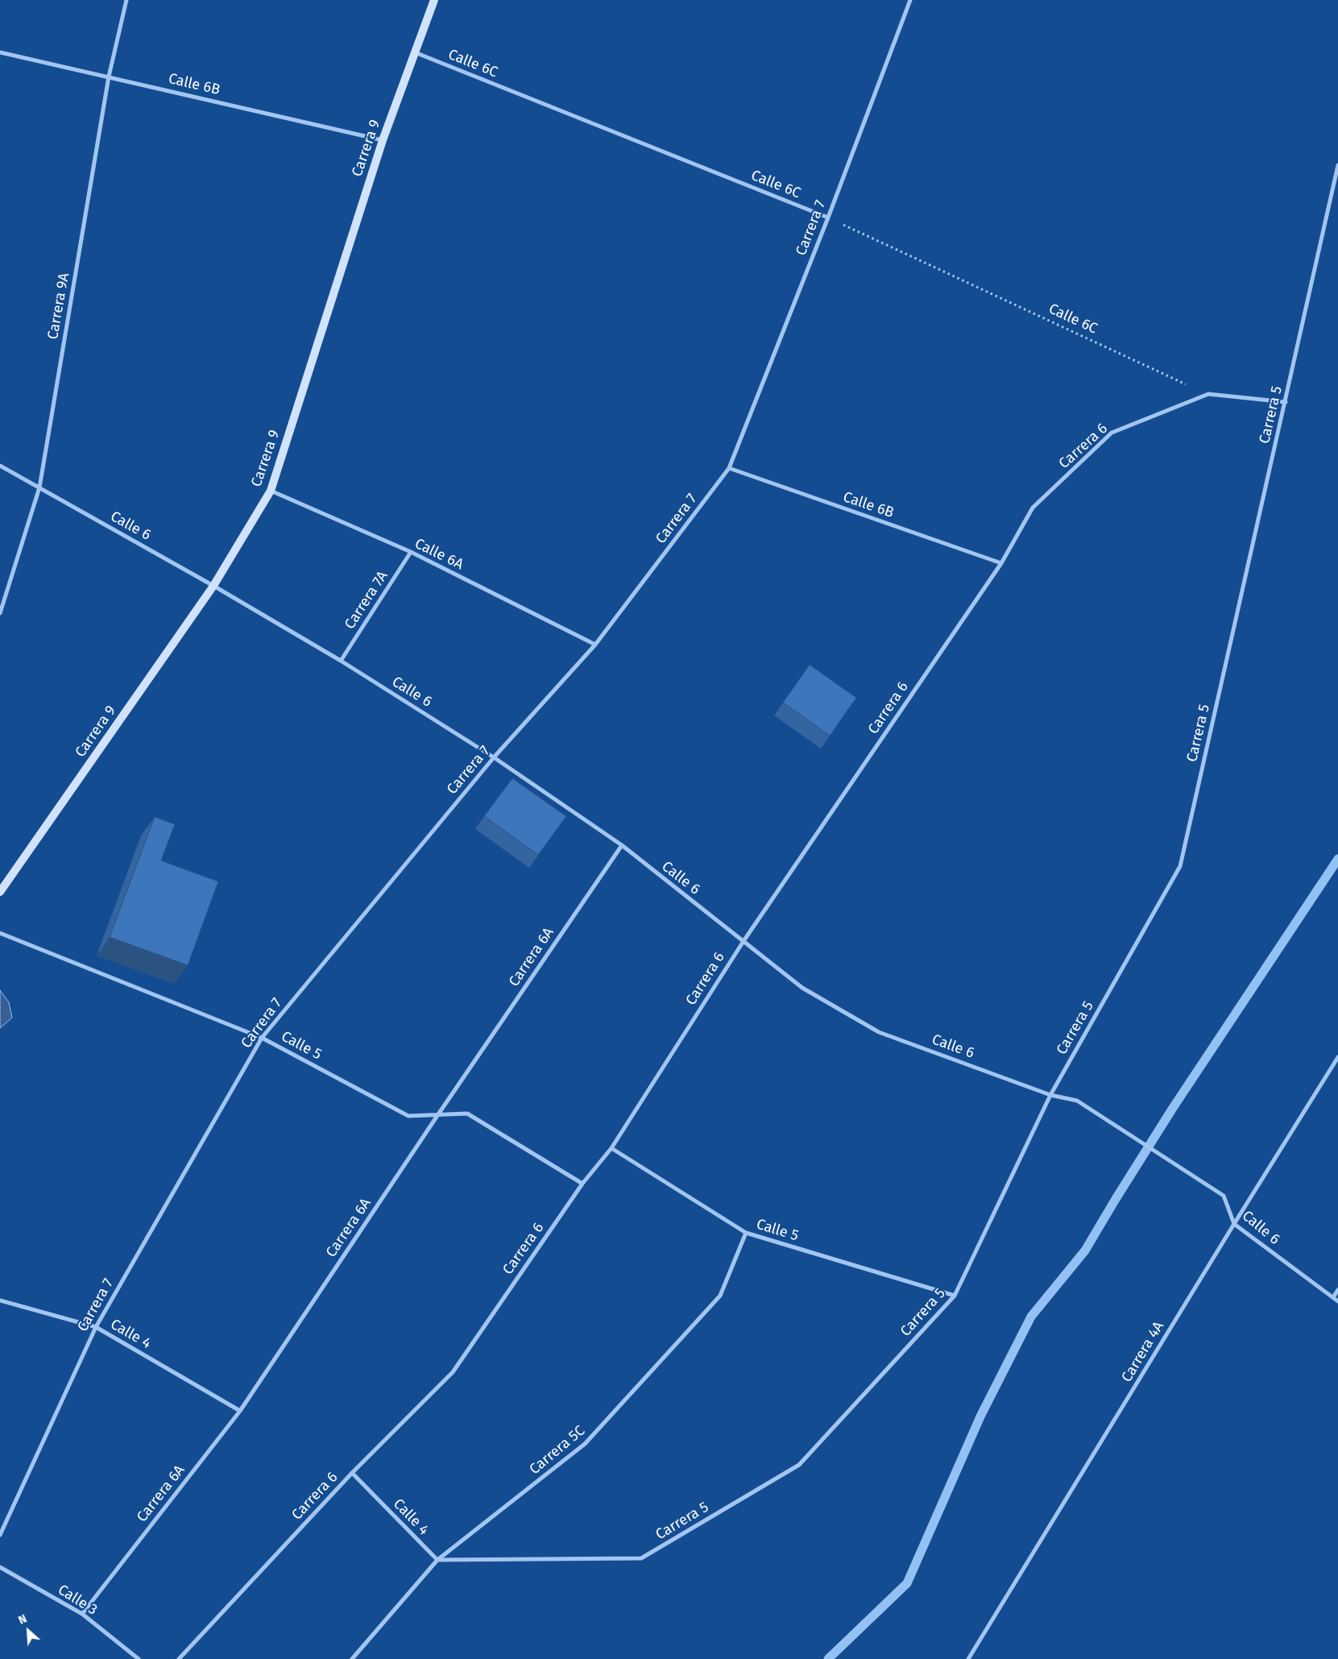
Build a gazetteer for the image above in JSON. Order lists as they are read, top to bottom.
{
  "streets": {
    "main road": ["Carrera 9"],
    "street": [
      "Calle 6C",
      "Calle 6B",
      "Carrera 7",
      "Carrera 9A",
      "Carrera 5",
      "Carrera 6",
      "Calle 6",
      "Calle 6A",
      "Carrera 7A",
      "Carrera 6A",
      "Calle 5",
      "Calle 4",
      "Carrera 4A",
      "Carrera 5C",
      "Calle 3"
    ]
  },
  "crossings": [
    ["Calle 6C", "Carrera 9"],
    ["Calle 6C", "Carrera 7"],
    ["Calle 6C", "Carrera 6"],
    ["Calle 6B", "Carrera 9"],
    ["Calle 6B", "Carrera 7"],
    ["Calle 6B", "Carrera 9A"],
    ["Calle 6B", "Carrera 6"],
    ["Carrera 9", "Calle 6"],
    ["Carrera 9", "Calle 6A"],
    ["Carrera 7", "Calle 6"],
    ["Carrera 7", "Calle 6A"],
    ["Carrera 7", "Calle 5"],
    ["Carrera 7", "Calle 4"],
    ["Carrera 9A", "Calle 6"],
    ["Carrera 5", "Carrera 6"],
    ["Carrera 5", "Calle 6"],
    ["Carrera 5", "Calle 5"],
    ["Carrera 5", "Calle 4"],
    ["Carrera 5", "Carrera 5C"],
    ["Carrera 6", "Calle 6"],
    ["Carrera 6", "Calle 5"],
    ["Carrera 6", "Calle 4"],
    ["Calle 6", "Carrera 7A"],
    ["Calle 6", "Carrera 6A"],
    ["Calle 6", "Carrera 4A"],
    ["Calle 6A", "Carrera 7A"],
    ["Carrera 6A", "Calle 5"],
    ["Carrera 6A", "Calle 4"],
    ["Carrera 6A", "Calle 3"],
    ["Calle 5", "Carrera 5C"],
    ["Calle 4", "Carrera 5C"]
  ],
  "north": "top left"
}
